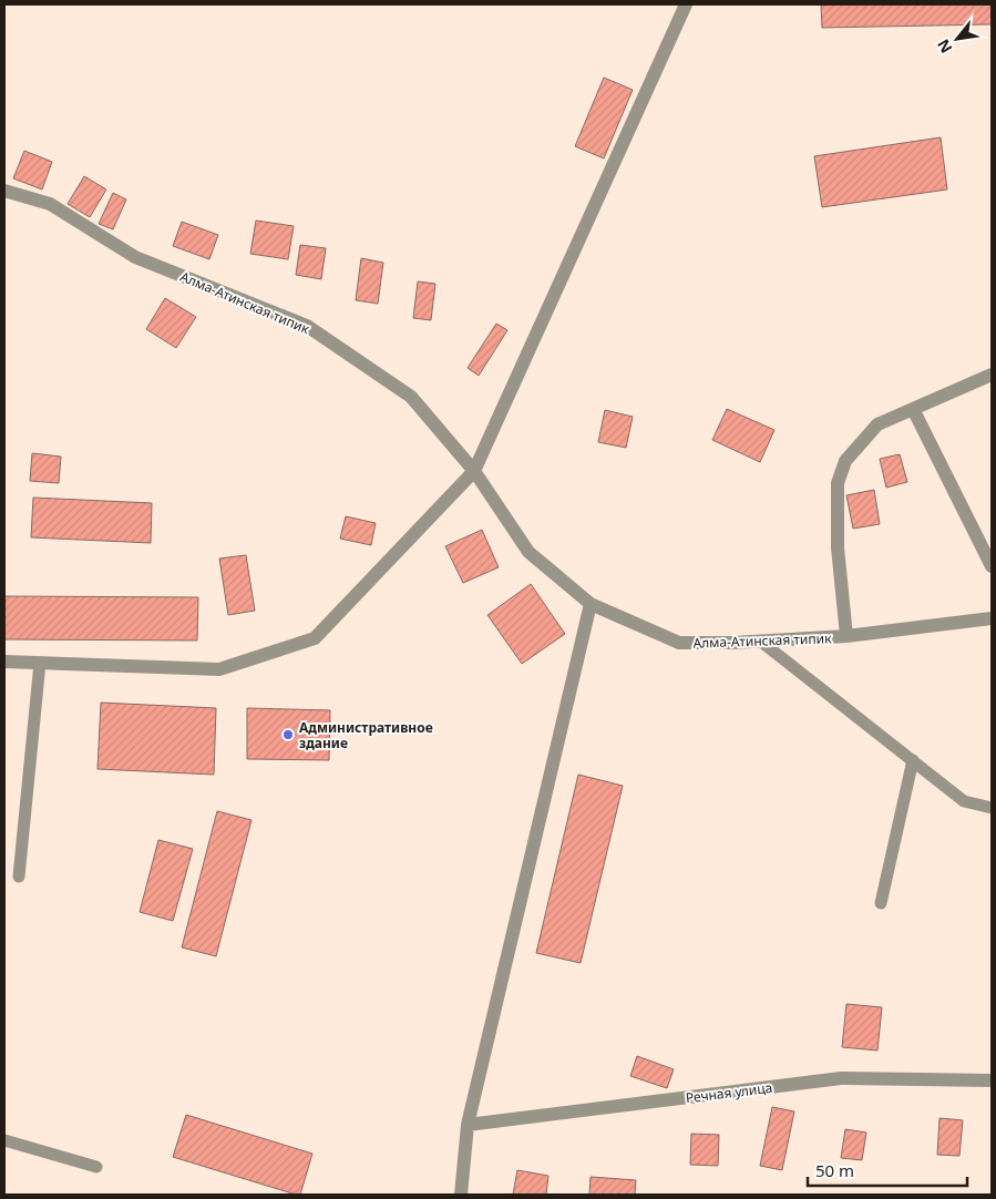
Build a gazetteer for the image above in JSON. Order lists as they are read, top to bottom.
{
  "streets": {
    "street": ["Алма-Атинская типик", "Речная улица"]
  },
  "places": ["Административное здание"],
  "scale_bar": "50 m",
  "north": "bottom left"
}
